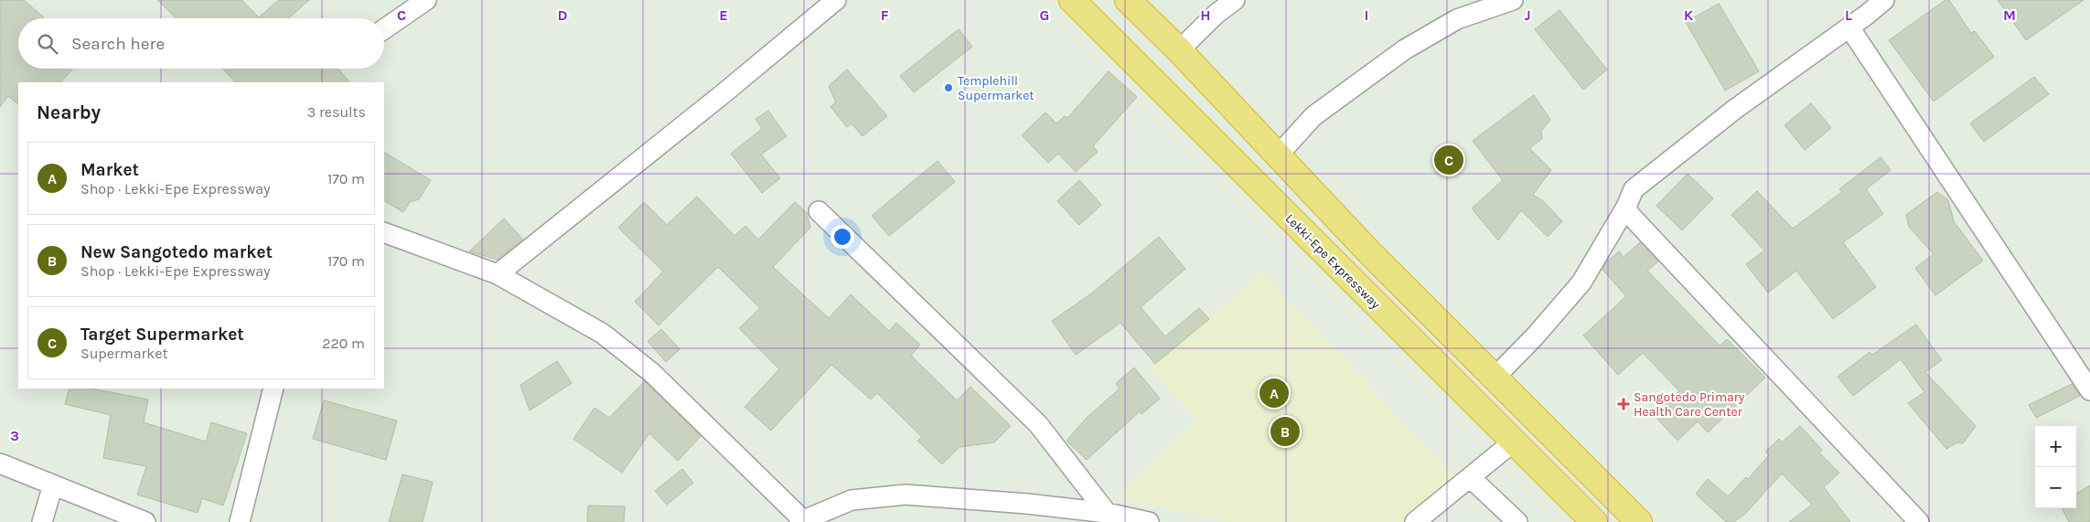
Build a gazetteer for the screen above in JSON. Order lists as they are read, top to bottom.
{
  "streets": {
    "highway": ["Lekki-Epe Expressway"]
  },
  "places": {
    "other": ["Templehill Supermarket"],
    "health": ["Sangotedo Primary Health Care Center"]
  },
  "page": {
    "search": "Search here",
    "heading": ["Nearby", "3 results"],
    "list": [
      {
        "mark": "A",
        "name": "Market",
        "note": "Shop · Lekki-Epe Expressway",
        "value": "170 m"
      },
      {
        "mark": "B",
        "name": "New Sangotedo market",
        "note": "Shop · Lekki-Epe Expressway",
        "value": "170 m"
      },
      {
        "mark": "C",
        "name": "Target Supermarket",
        "note": "Supermarket",
        "value": "220 m"
      }
    ],
    "pins": ["C", "A", "B"],
    "map_buttons": ["+", "−"]
  },
  "grid": {
    "columns": [
      "C",
      "D",
      "E",
      "F",
      "G",
      "H",
      "I",
      "J",
      "K",
      "L",
      "M"
    ],
    "rows": ["3"]
  }
}
